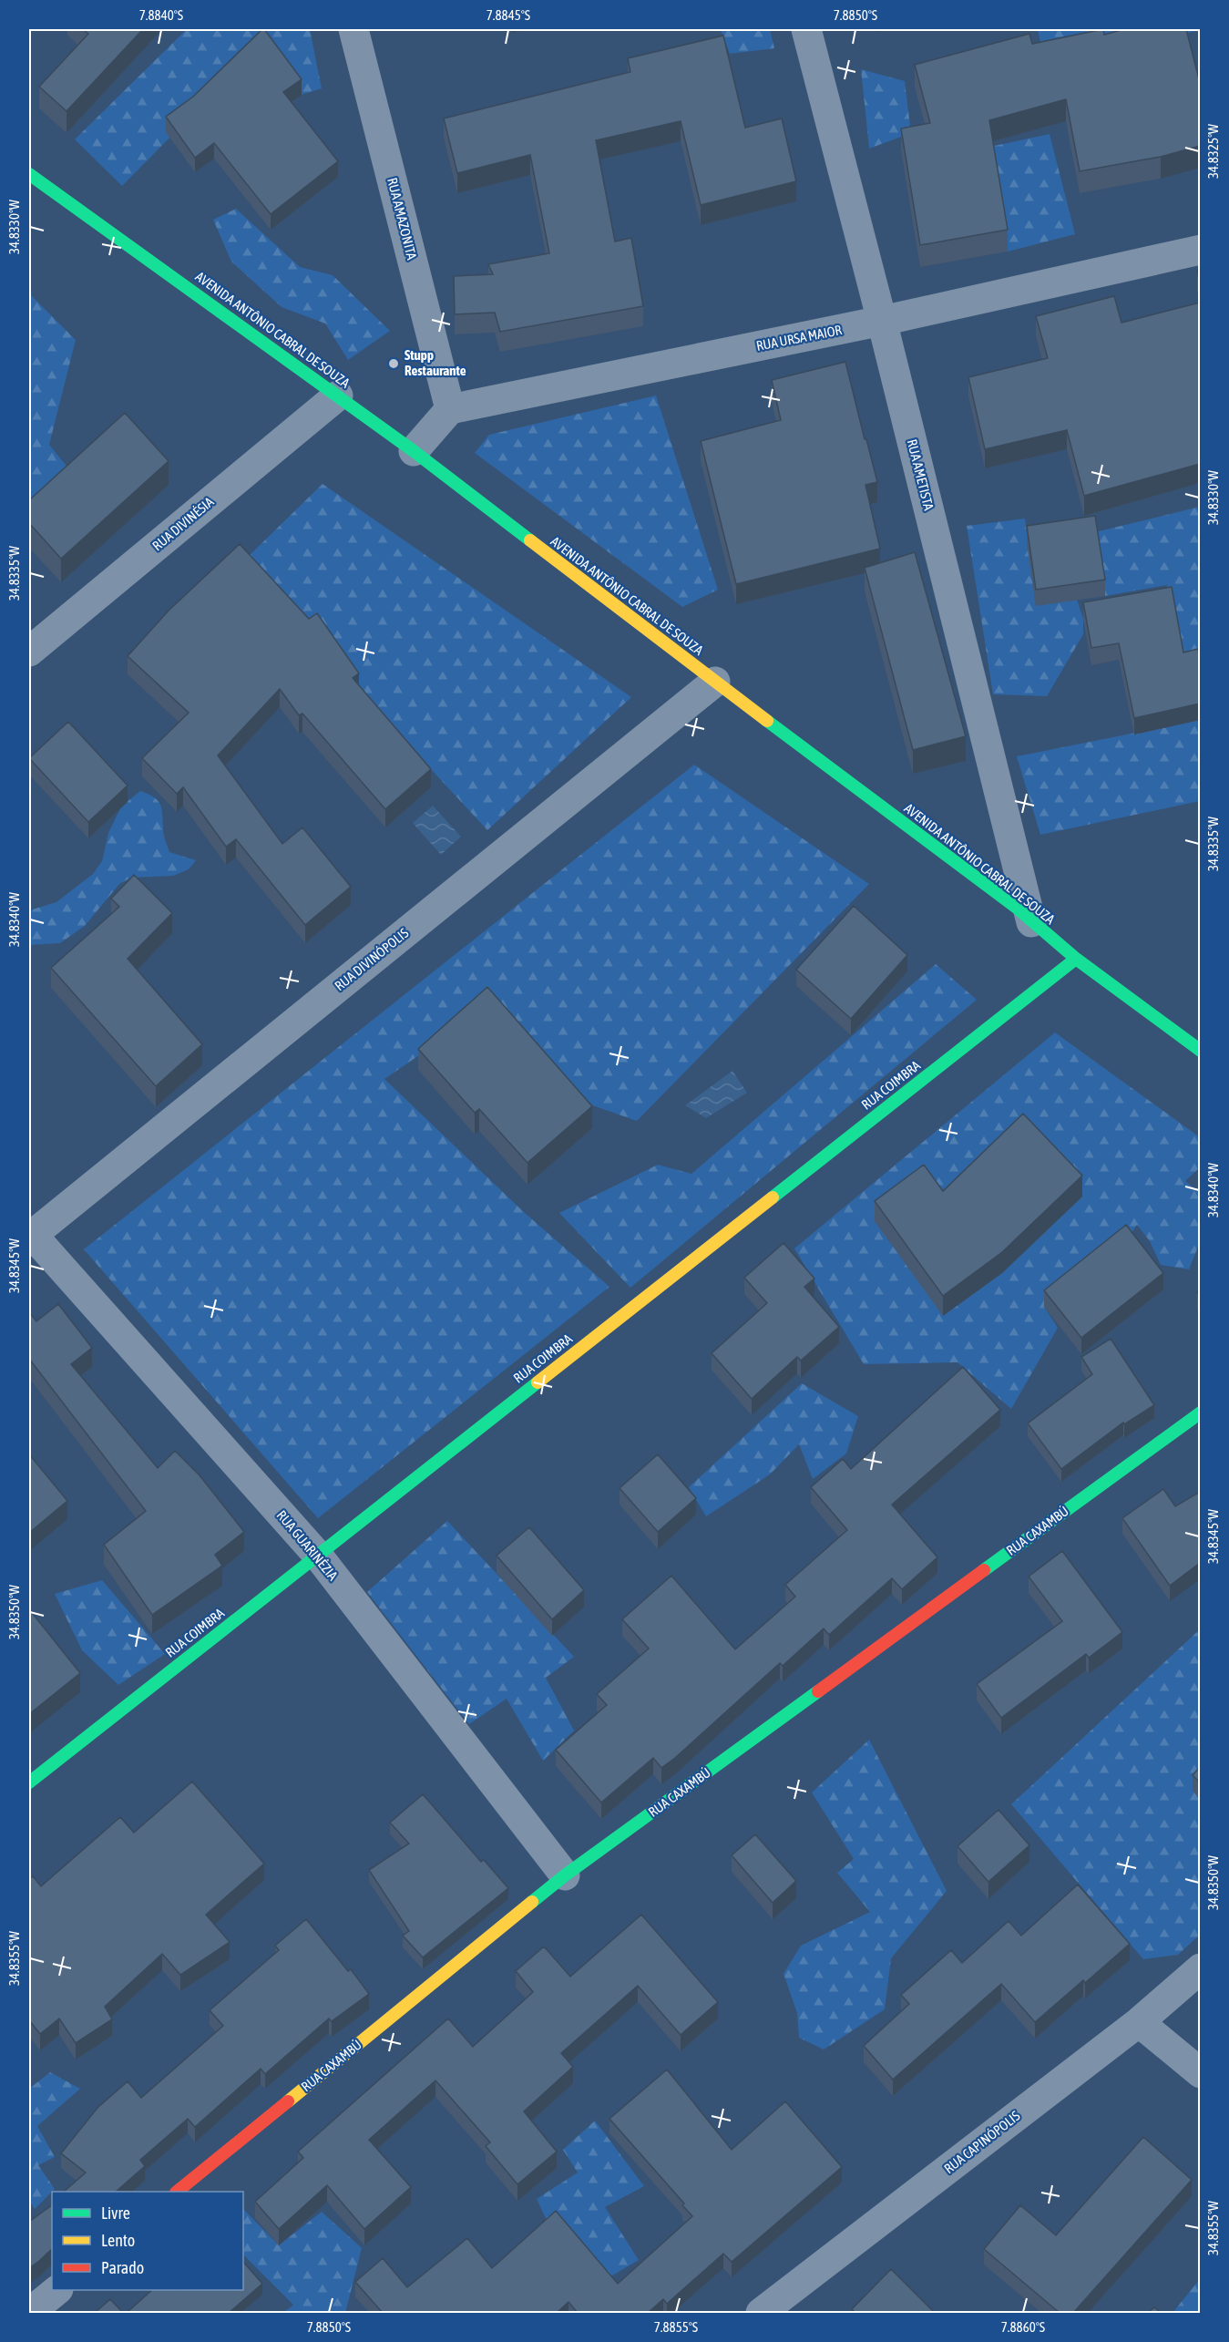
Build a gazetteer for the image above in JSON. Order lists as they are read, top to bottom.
{
  "streets": {
    "street": [
      "RUA AMAZONITA",
      "AVENIDA ANTÔNIO CABRAL DE SOUZA",
      "RUA URSA MAIOR",
      "RUA AMETISTA",
      "RUA DIVINÉSIA",
      "RUA DIVINÓPOLIS",
      "RUA COIMBRA",
      "RUA CAXAMBÚ",
      "RUA GUARINÉZIA",
      "RUA CAPINÓPOLIS"
    ]
  },
  "crossings": [
    ["RUA AMAZONITA", "RUA URSA MAIOR"],
    ["AVENIDA ANTÔNIO CABRAL DE SOUZA", "RUA AMETISTA"],
    ["AVENIDA ANTÔNIO CABRAL DE SOUZA", "RUA DIVINÉSIA"],
    ["AVENIDA ANTÔNIO CABRAL DE SOUZA", "RUA DIVINÓPOLIS"],
    ["AVENIDA ANTÔNIO CABRAL DE SOUZA", "RUA COIMBRA"],
    ["RUA URSA MAIOR", "RUA AMETISTA"],
    ["RUA DIVINÓPOLIS", "RUA GUARINÉZIA"],
    ["RUA COIMBRA", "RUA GUARINÉZIA"],
    ["RUA CAXAMBÚ", "RUA GUARINÉZIA"]
  ],
  "places": ["Stupp Restaurante"],
  "legend": ["Livre", "Lento", "Parado"],
  "coordinates": [
    "7.8840°S",
    "7.8845°S",
    "7.8850°S",
    "34.8325°W",
    "34.8330°W",
    "34.8335°W",
    "34.8340°W",
    "34.8345°W",
    "34.8350°W",
    "34.8355°W",
    "7.8855°S",
    "7.8860°S"
  ]
}
